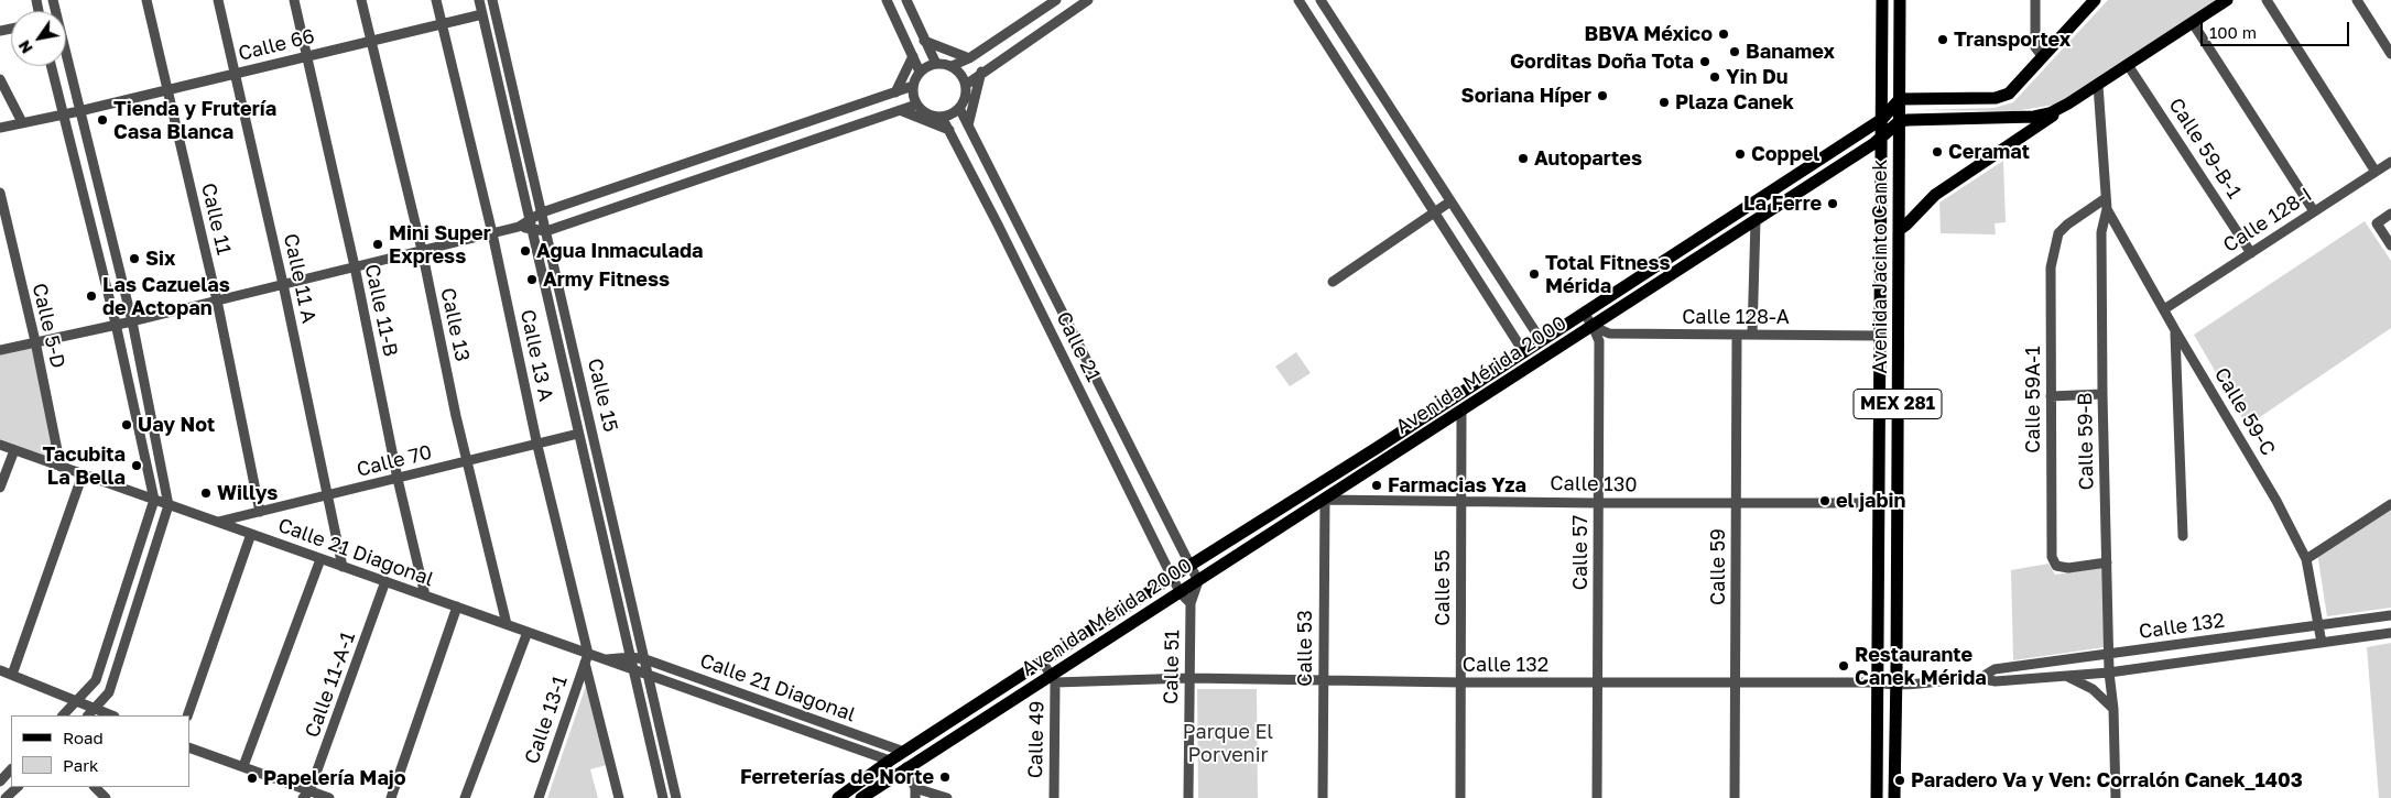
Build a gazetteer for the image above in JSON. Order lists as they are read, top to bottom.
{
  "streets": {
    "main road": ["Avenida Jacinto Canek", "Avenida Mérida 2000", "MEX 281"],
    "street": [
      "Calle 66",
      "Calle 59-B-1",
      "Calle 11",
      "Calle 128-I",
      "Calle 11 A",
      "Calle 11-B",
      "Calle 128-A",
      "Calle 13",
      "Calle 5-D",
      "Calle 21",
      "Calle 13 A",
      "Calle 15",
      "Calle 59A-1",
      "Calle 59-C",
      "Calle 59-B",
      "Calle 70",
      "Calle 130",
      "Calle 21 Diagonal",
      "Calle 57",
      "Calle 59",
      "Calle 55",
      "Calle 132",
      "Calle 53",
      "Calle 51",
      "Calle 11-A-1",
      "Calle 13-1",
      "Calle 49"
    ]
  },
  "crossings": [
    ["Calle 66", "Calle 11"],
    ["Calle 66", "Calle 11 A"],
    ["Calle 66", "Calle 11-B"],
    ["Calle 66", "Calle 13"],
    ["Calle 66", "Calle 13 A"],
    ["Calle 66", "Calle 15"],
    ["Calle 59-B-1", "Calle 128-I"],
    ["Calle 11", "Calle 70"],
    ["Calle 128-I", "Calle 59-C"],
    ["Avenida Jacinto Canek", "Calle 128-A"],
    ["Avenida Jacinto Canek", "Avenida Mérida 2000"],
    ["Avenida Jacinto Canek", "Calle 130"],
    ["Avenida Jacinto Canek", "Calle 132"],
    ["Calle 11 A", "Calle 70"],
    ["Calle 11 A", "Calle 21 Diagonal"],
    ["Calle 11-B", "Calle 70"],
    ["Calle 11-B", "Calle 21 Diagonal"],
    ["Calle 128-A", "Avenida Mérida 2000"],
    ["Calle 128-A", "Calle 57"],
    ["Calle 128-A", "Calle 59"],
    ["Calle 13", "Calle 70"],
    ["Calle 13", "Calle 21 Diagonal"],
    ["Calle 5-D", "Calle 21 Diagonal"],
    ["Calle 21", "Avenida Mérida 2000"],
    ["Calle 21", "Calle 51"],
    ["Calle 13 A", "Calle 70"],
    ["Calle 13 A", "Calle 21 Diagonal"],
    ["Calle 13 A", "Calle 13-1"],
    ["Avenida Mérida 2000", "Calle 130"],
    ["Avenida Mérida 2000", "Calle 21 Diagonal"],
    ["Avenida Mérida 2000", "Calle 57"],
    ["Avenida Mérida 2000", "Calle 55"],
    ["Avenida Mérida 2000", "Calle 132"],
    ["Avenida Mérida 2000", "Calle 53"],
    ["Avenida Mérida 2000", "Calle 51"],
    ["Avenida Mérida 2000", "Calle 49"],
    ["Calle 15", "Calle 70"],
    ["Calle 15", "Calle 21 Diagonal"],
    ["Calle 59A-1", "Calle 59-B"],
    ["Calle 59-C", "Calle 59-B"],
    ["Calle 59-C", "Calle 132"],
    ["Calle 59-B", "Calle 132"],
    ["Calle 70", "Calle 21 Diagonal"],
    ["Calle 130", "Calle 57"],
    ["Calle 130", "Calle 59"],
    ["Calle 130", "Calle 55"],
    ["Calle 130", "Calle 53"],
    ["Calle 21 Diagonal", "Calle 11-A-1"],
    ["Calle 21 Diagonal", "Calle 13-1"],
    ["Calle 57", "Calle 132"],
    ["Calle 59", "Calle 132"],
    ["Calle 55", "Calle 132"],
    ["Calle 132", "Calle 53"],
    ["Calle 132", "Calle 51"],
    ["Calle 132", "Calle 49"]
  ],
  "parks": ["Parque El Porvenir"],
  "places": [
    "BBVA México",
    "Transportex",
    "Banamex",
    "Gorditas Doña Tota",
    "Yin Du",
    "Soriana Híper",
    "Plaza Canek",
    "Tienda y Frutería Casa Blanca",
    "Ceramat",
    "Coppel",
    "Autopartes",
    "La Ferre",
    "Mini Super Express",
    "Agua Inmaculada",
    "Six",
    "Total Fitness Mérida",
    "Army Fitness",
    "Las Cazuelas de Actopan",
    "Uay Not",
    "Tacubita La Bella",
    "Farmacias Yza",
    "Willys",
    "el jabin",
    "Restaurante Canek Mérida",
    "Ferreterías de Norte",
    "Papelería Majo",
    "Paradero Va y Ven: Corralón Canek_1403"
  ],
  "legend": ["Road", "Park"],
  "scale_bar": "100 m",
  "north": "bottom left"
}
